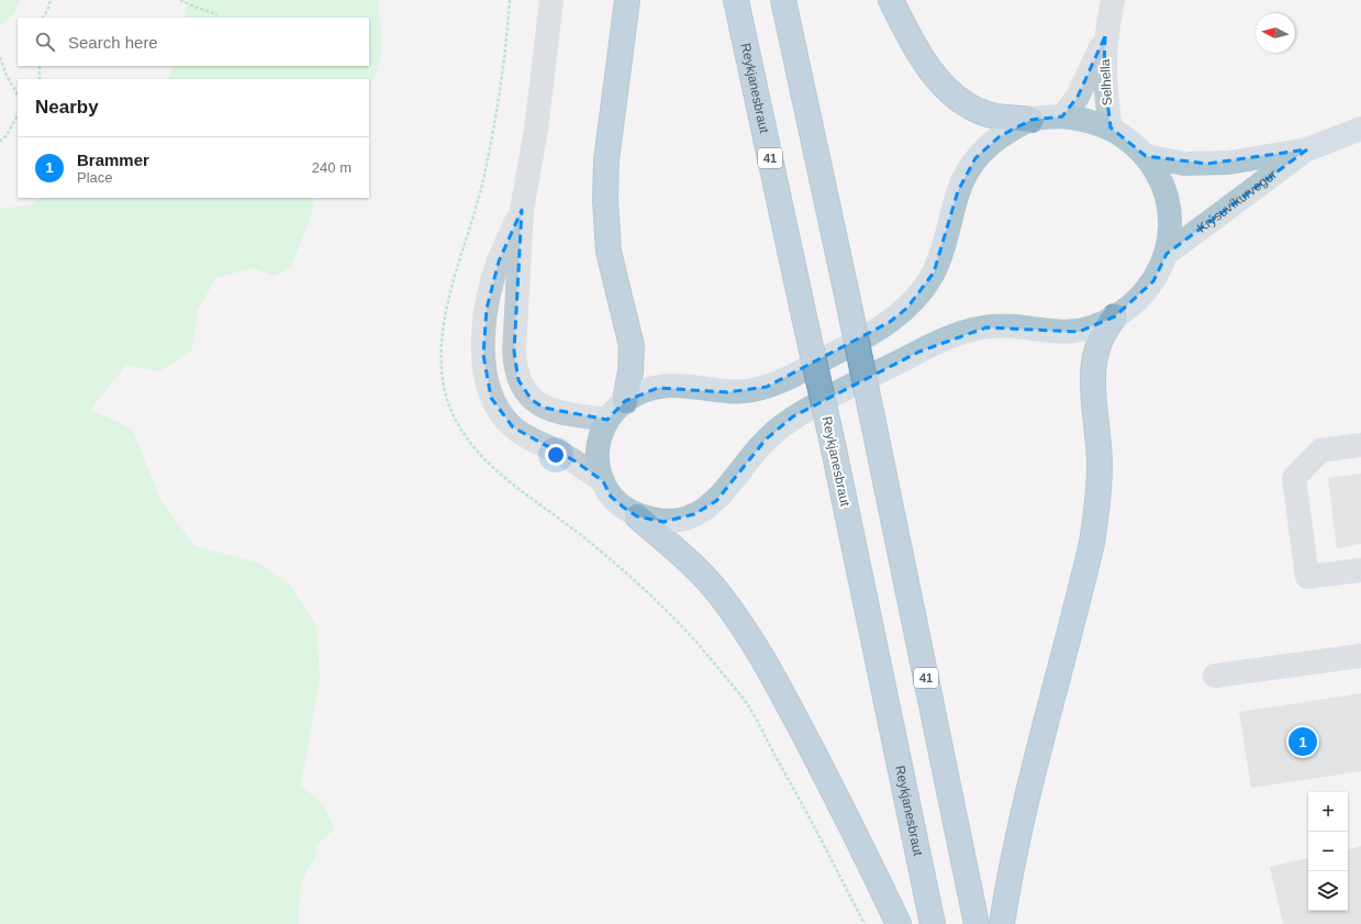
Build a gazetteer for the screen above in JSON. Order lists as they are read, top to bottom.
{
  "streets": {
    "highway": ["Reykjanesbraut", "41"],
    "main road": ["Krýsuvíkurvegur"],
    "street": ["Selhella"]
  },
  "north": "left",
  "page": {
    "search": "Search here",
    "heading": "Nearby",
    "list": [
      {
        "mark": "1",
        "name": "Brammer",
        "note": "Place",
        "value": "240 m"
      }
    ],
    "pins": "1",
    "map_buttons": ["+", "−"]
  }
}
